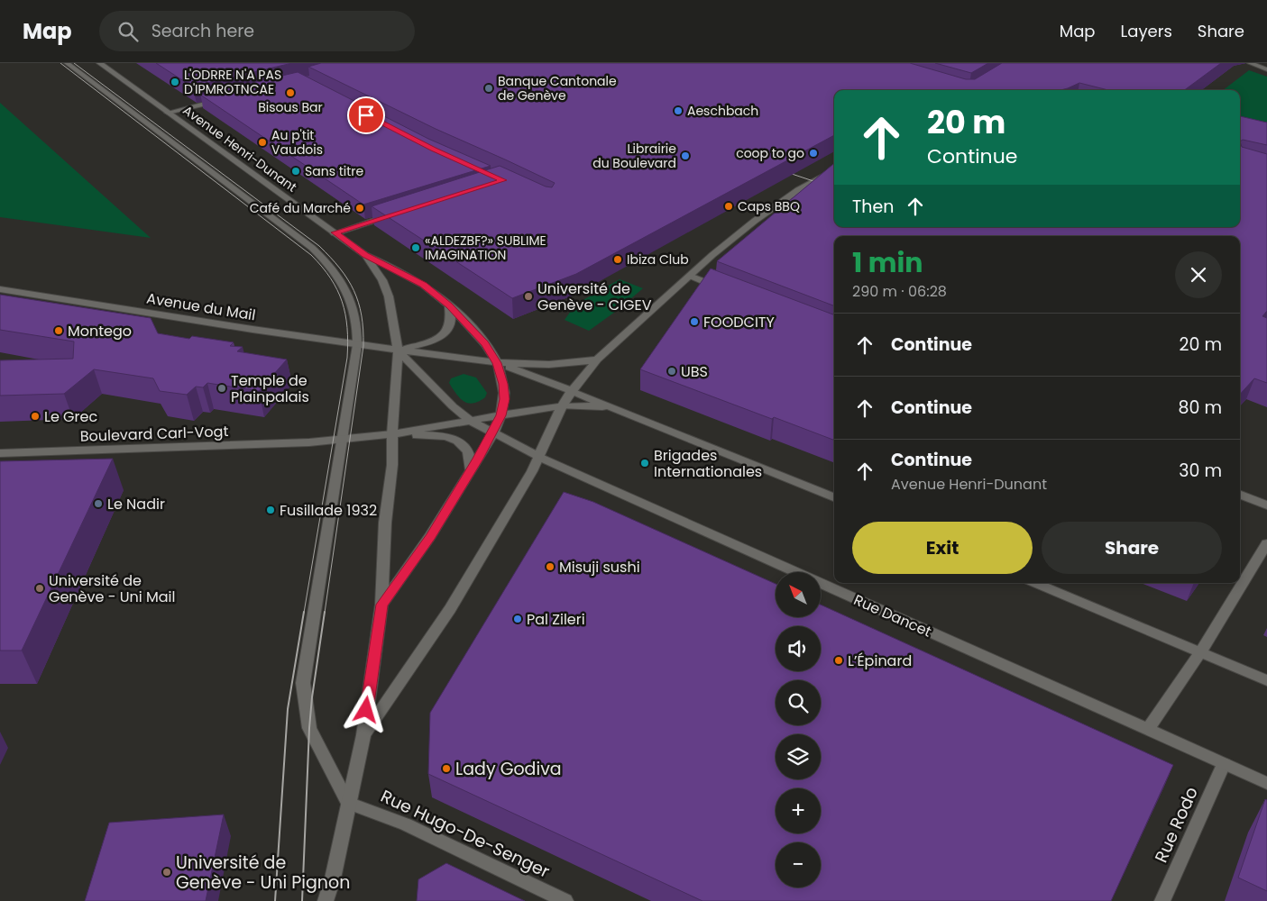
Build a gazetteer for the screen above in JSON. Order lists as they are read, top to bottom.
{
  "streets": {
    "main road": [
      "Avenue Henri-Dunant",
      "Avenue du Mail",
      "Boulevard Carl-Vogt",
      "Rue Dancet",
      "Rue Rodo",
      "Rue Hugo-De-Senger"
    ]
  },
  "crossings": [
    ["Avenue Henri-Dunant", "Avenue du Mail"],
    ["Avenue Henri-Dunant", "Boulevard Carl-Vogt"],
    ["Avenue Henri-Dunant", "Rue Dancet"],
    ["Avenue Henri-Dunant", "Rue Hugo-De-Senger"],
    ["Avenue du Mail", "Rue Dancet"],
    ["Rue Dancet", "Rue Rodo"]
  ],
  "places": [
    "L'ODRRE N'A PAS D'IPMROTNCAE",
    "Banque Cantonale de Genève",
    "Bisous Bar",
    "Aeschbach",
    "Au p'tit Vaudois",
    "coop to go",
    "Librairie du Boulevard",
    "Sans titre",
    "Caps BBQ",
    "Café du Marché",
    "«ALDEZBF?» SUBLIME IMAGINATION",
    "Ibiza Club",
    "Université de Genève - CIGEV",
    "FOODCITY",
    "Montego",
    "UBS",
    "Temple de Plainpalais",
    "Le Grec",
    "Brigades Internationales",
    "Le Nadir",
    "Fusillade 1932",
    "Misuji sushi",
    "Université de Genève - Uni Mail",
    "Pal Zileri",
    "L’Épinard",
    "Lady Godiva",
    "Université de Genève - Uni Pignon"
  ],
  "north": "top left",
  "page": {
    "header": "Map",
    "search": "Search here",
    "nav": ["Map", "Layers", "Share"],
    "turn": ["20 m", "Continue"],
    "then": "Then",
    "heading": ["1 min", "290 m · 06:28"],
    "list": [
      {
        "name": "Continue",
        "value": "20 m"
      },
      {
        "name": "Continue",
        "value": "80 m"
      },
      {
        "name": "Continue",
        "note": "Avenue Henri-Dunant",
        "value": "30 m"
      }
    ],
    "buttons": ["Exit", "Share"],
    "map_buttons": ["+", "−"]
  }
}
